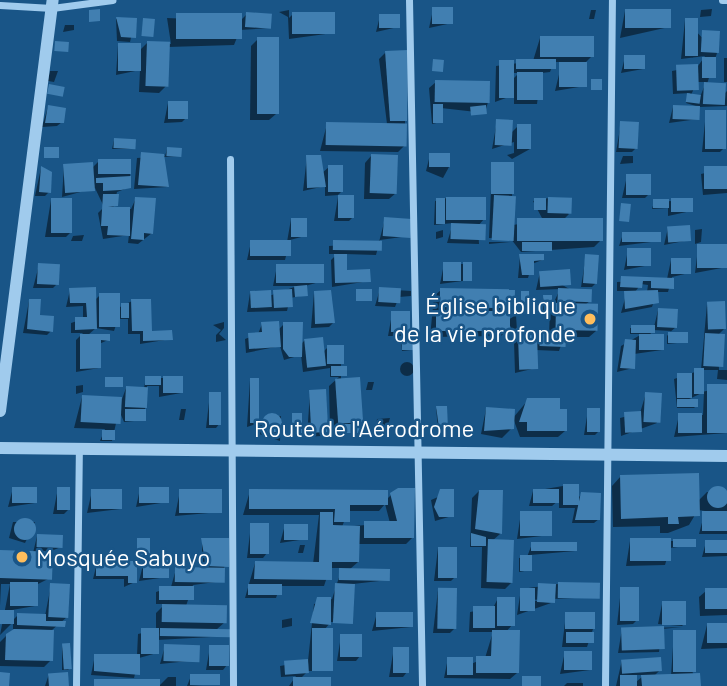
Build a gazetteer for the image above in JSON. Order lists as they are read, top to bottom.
{
  "streets": {
    "street": ["Route de l'Aérodrome"]
  },
  "places": ["Église biblique de la vie profonde", "Mosquée Sabuyo"]
}
